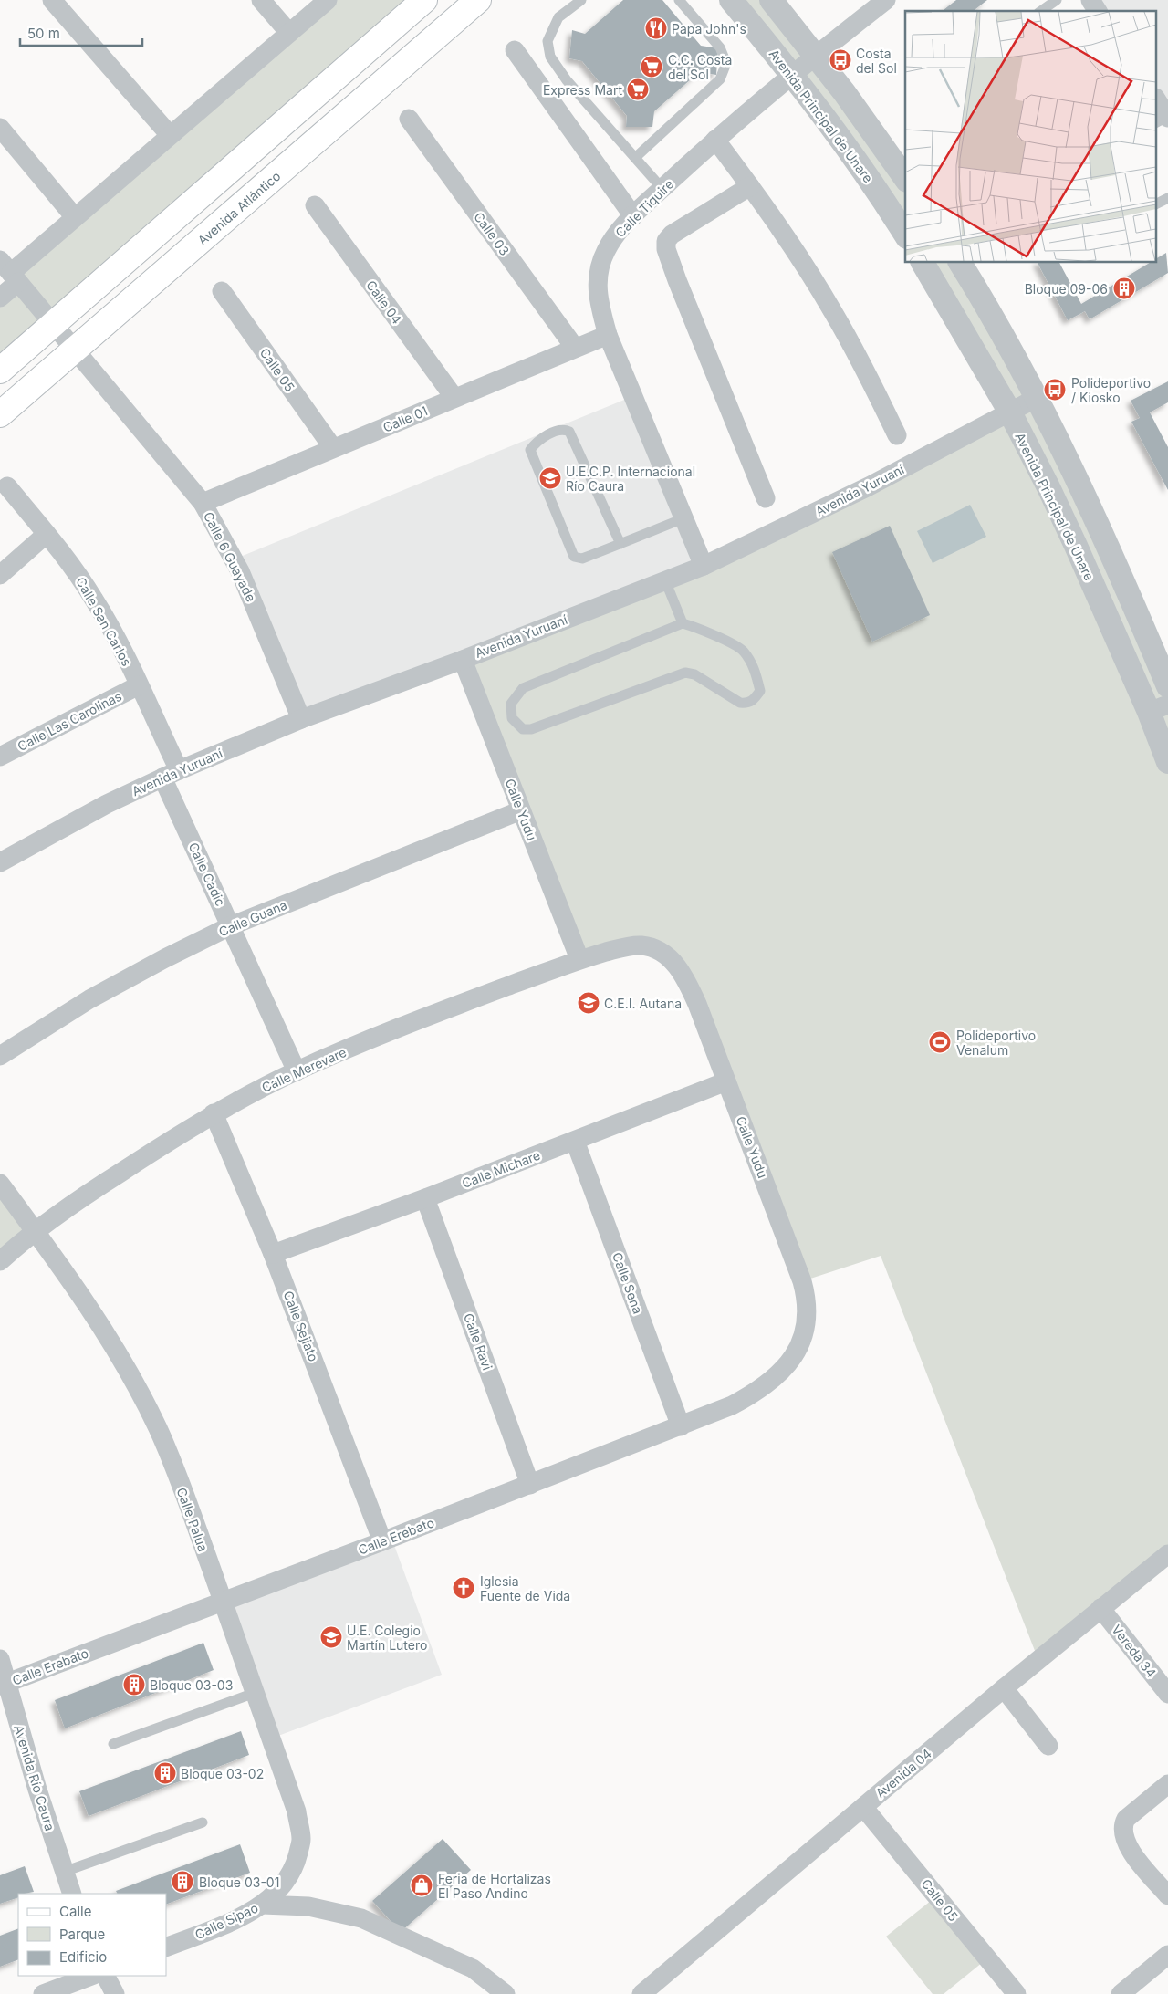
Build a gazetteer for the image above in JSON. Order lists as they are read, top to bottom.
{
  "streets": {
    "main road": ["Avenida Atlántico"],
    "street": [
      "Avenida Principal de Unare",
      "Calle Tiquire",
      "Calle 03",
      "Calle 04",
      "Calle 05",
      "Calle 01",
      "Avenida Yuruaní",
      "Calle 6 Guayade",
      "Calle San Carlos",
      "Calle Las Carolinas",
      "Calle Yudu",
      "Calle Cadic",
      "Calle Guana",
      "Calle Merevare",
      "Calle Michare",
      "Calle Sena",
      "Calle Sejiato",
      "Calle Ravi",
      "Calle Palua",
      "Calle Erebato",
      "Vereda 34",
      "Avenida 04",
      "Avenida Río Caura",
      "Calle Sipao"
    ]
  },
  "crossings": [
    ["Avenida Principal de Unare", "Calle Tiquire"],
    ["Avenida Principal de Unare", "Avenida Yuruaní"],
    ["Avenida Atlántico", "Calle 6 Guayade"],
    ["Calle Tiquire", "Calle 01"],
    ["Calle Tiquire", "Avenida Yuruaní"],
    ["Calle 03", "Calle 01"],
    ["Calle 04", "Calle 01"],
    ["Calle 05", "Calle 01"],
    ["Calle 05", "Avenida 04"],
    ["Calle 01", "Calle 6 Guayade"],
    ["Avenida Yuruaní", "Calle 6 Guayade"],
    ["Avenida Yuruaní", "Calle San Carlos"],
    ["Avenida Yuruaní", "Calle Yudu"],
    ["Avenida Yuruaní", "Calle Cadic"],
    ["Calle San Carlos", "Calle Las Carolinas"],
    ["Calle San Carlos", "Calle Cadic"],
    ["Calle Yudu", "Calle Guana"],
    ["Calle Yudu", "Calle Merevare"],
    ["Calle Yudu", "Calle Michare"],
    ["Calle Yudu", "Calle Erebato"],
    ["Calle Cadic", "Calle Guana"],
    ["Calle Cadic", "Calle Merevare"],
    ["Calle Merevare", "Calle Sejiato"],
    ["Calle Merevare", "Calle Palua"],
    ["Calle Michare", "Calle Sena"],
    ["Calle Michare", "Calle Sejiato"],
    ["Calle Michare", "Calle Ravi"],
    ["Calle Sena", "Calle Erebato"],
    ["Calle Sejiato", "Calle Erebato"],
    ["Calle Ravi", "Calle Erebato"],
    ["Calle Palua", "Calle Erebato"],
    ["Calle Palua", "Calle Sipao"],
    ["Calle Erebato", "Avenida Río Caura"],
    ["Vereda 34", "Avenida 04"]
  ],
  "places": {
    "restaurant": ["Papa John's"],
    "bus stop": ["Costa del Sol", "Polideportivo / Kiosko"],
    "supermarket": ["C.C. Costa del Sol", "Express Mart"],
    "building": [
      "Bloque 09-06",
      "Bloque 03-03",
      "Bloque 03-02",
      "Bloque 03-01"
    ],
    "school or university": ["U.E.C.P. Internacional Río Caura", "C.E.I. Autana", "U.E. Colegio Martín Lutero"],
    "sports": ["Polideportivo Venalum"],
    "church": ["Iglesia Fuente de Vida"],
    "shop": ["Feria de Hortalizas El Paso Andino"]
  },
  "legend": ["Calle", "Parque", "Edificio"],
  "scale_bar": "50 m"
}
